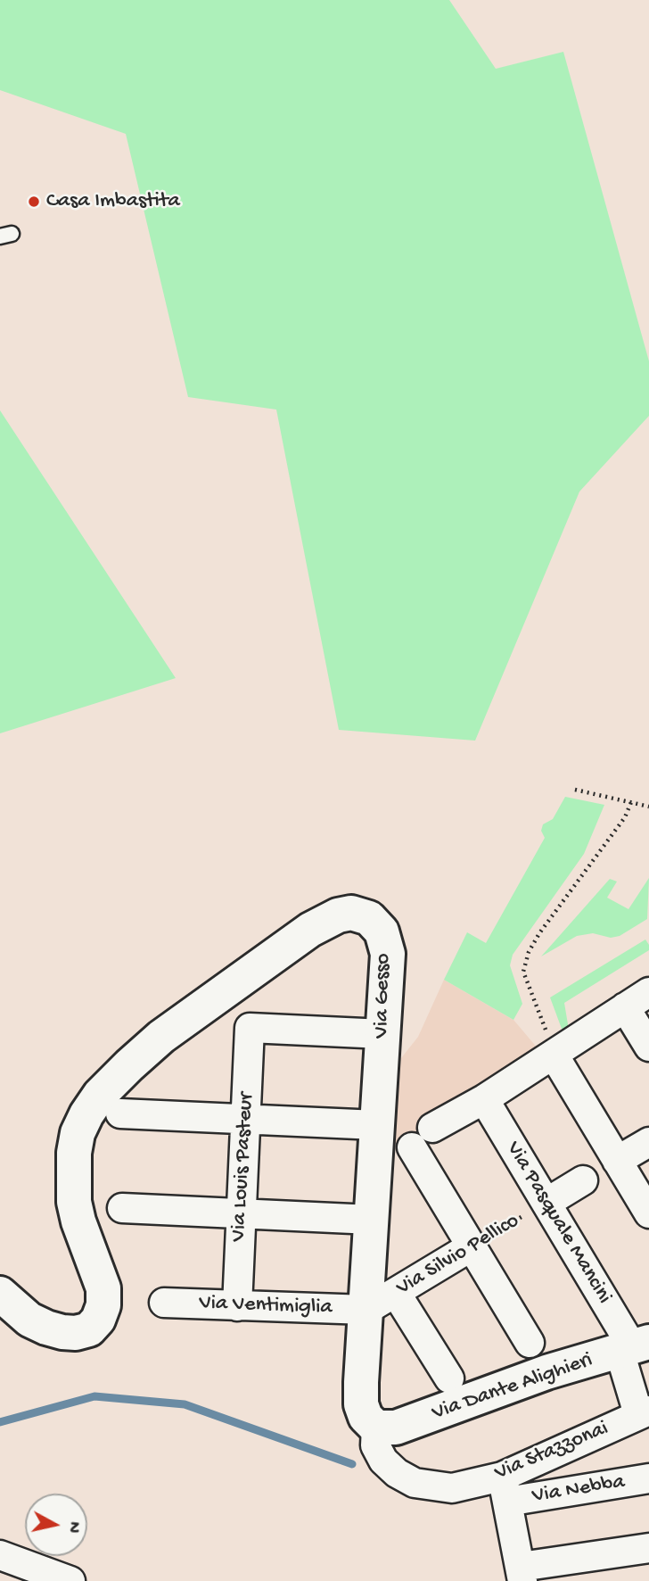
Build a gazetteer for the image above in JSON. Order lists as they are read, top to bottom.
{
  "streets": {
    "street": [
      "Via Gesso",
      "Via Louis Pasteur",
      "Via Pasquale Mancini",
      "Via Silvio Pellico",
      "Via Ventimiglia",
      "Via Dante Alighieri",
      "Via Stazzonai",
      "Via Nebba"
    ]
  },
  "crossings": [
    ["Via Gesso", "Via Louis Pasteur"],
    ["Via Gesso", "Via Silvio Pellico"],
    ["Via Gesso", "Via Ventimiglia"],
    ["Via Gesso", "Via Dante Alighieri"],
    ["Via Gesso", "Via Stazzonai"],
    ["Via Louis Pasteur", "Via Ventimiglia"],
    ["Via Pasquale Mancini", "Via Silvio Pellico"],
    ["Via Pasquale Mancini", "Via Dante Alighieri"],
    ["Via Pasquale Mancini", "Via Stazzonai"],
    ["Via Silvio Pellico", "Via Ventimiglia"],
    ["Via Dante Alighieri", "Via Stazzonai"],
    ["Via Stazzonai", "Via Nebba"]
  ],
  "places": ["Casa Imbastita"],
  "north": "right"
}
